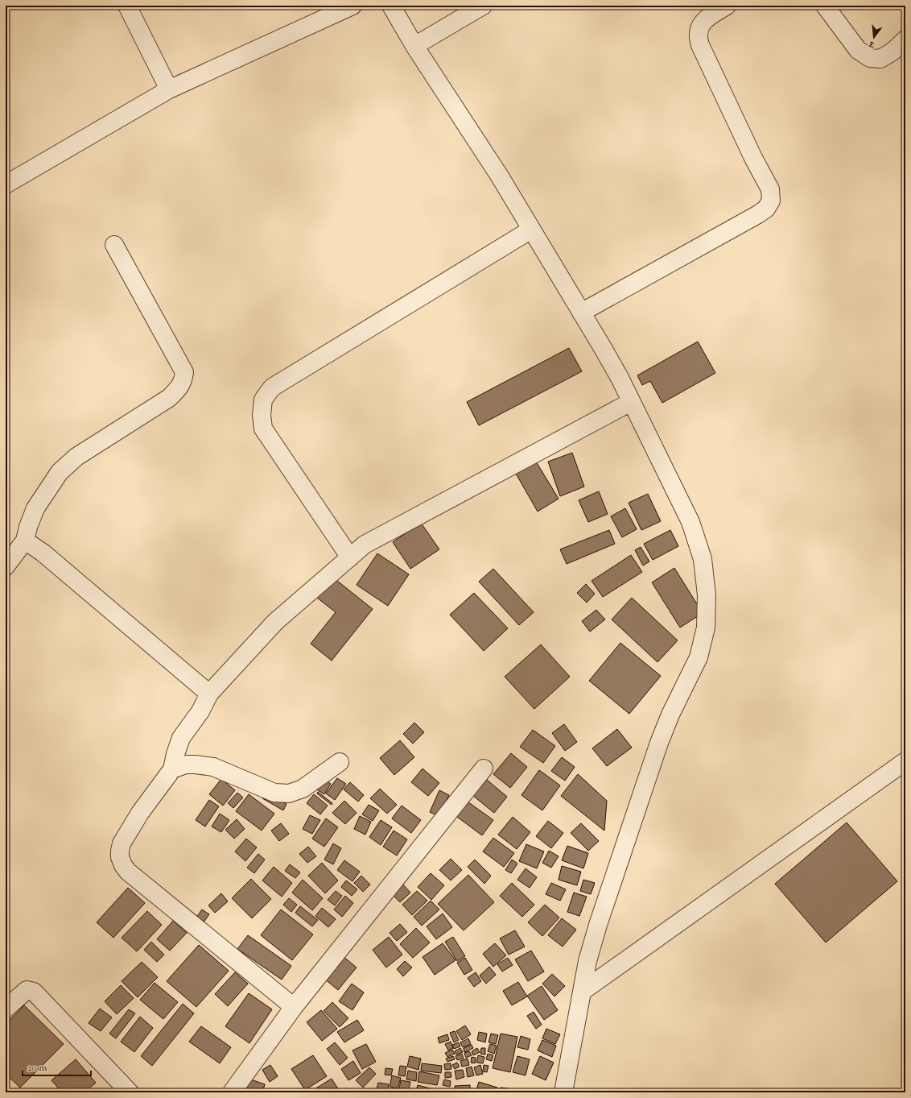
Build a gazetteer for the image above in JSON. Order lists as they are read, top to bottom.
{
  "scale_bar": "20 m",
  "north": "bottom"
}
